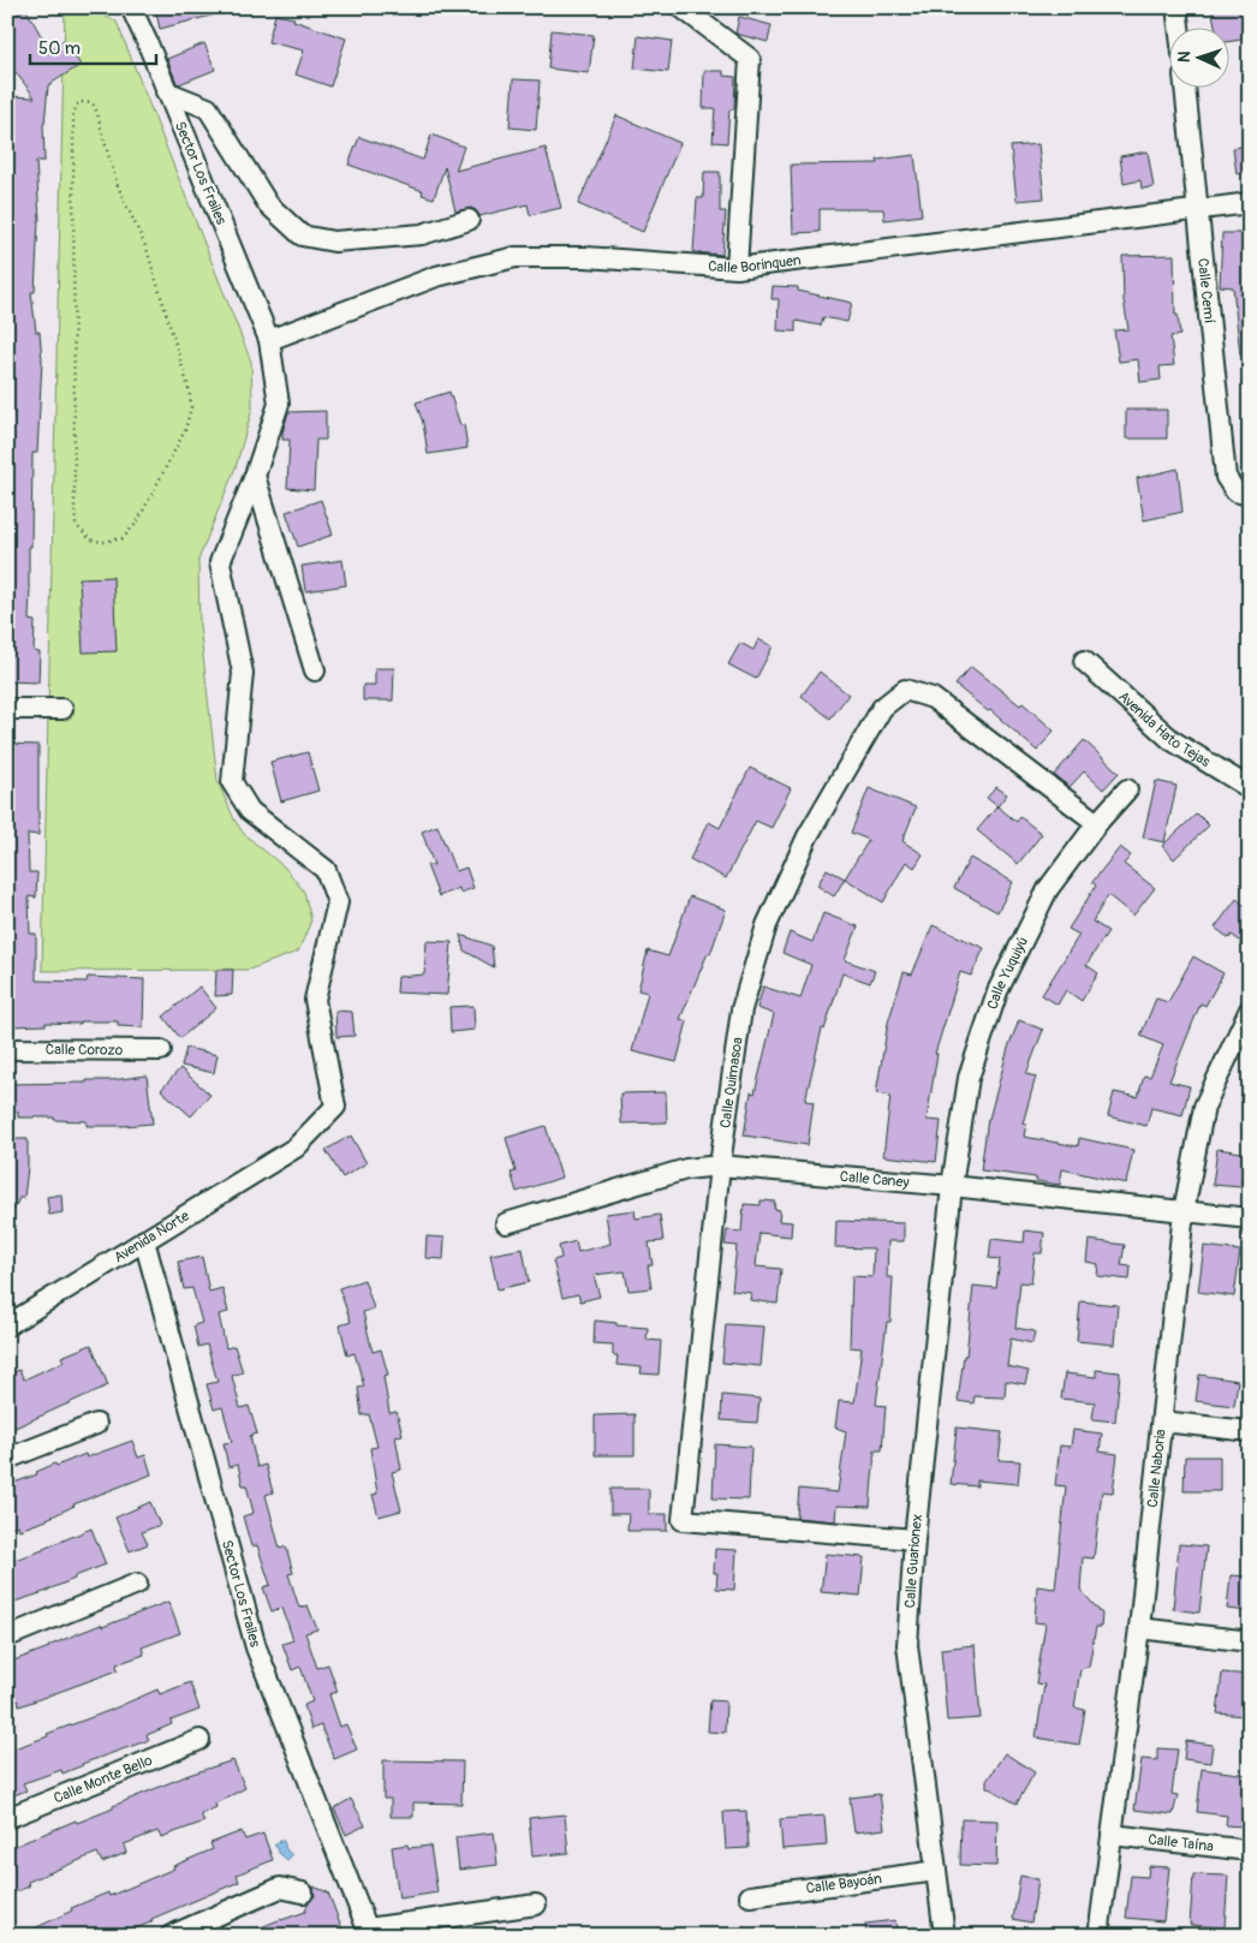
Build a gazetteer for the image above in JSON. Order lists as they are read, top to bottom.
{
  "streets": {
    "street": [
      "Sector Los Frailes",
      "Calle Borinquen",
      "Calle Cemí",
      "Avenida Hato Tejas",
      "Calle Yuquiyú",
      "Calle Corozo",
      "Calle Quimasoa",
      "Calle Caney",
      "Avenida Norte",
      "Calle Naboria",
      "Calle Guarionex",
      "Calle Monte Bello",
      "Calle Taína",
      "Calle Bayoán"
    ]
  },
  "crossings": [
    ["Sector Los Frailes", "Calle Borinquen"],
    ["Sector Los Frailes", "Avenida Norte"],
    ["Calle Borinquen", "Calle Cemí"],
    ["Calle Yuquiyú", "Calle Quimasoa"],
    ["Calle Yuquiyú", "Calle Caney"],
    ["Calle Yuquiyú", "Calle Guarionex"],
    ["Calle Quimasoa", "Calle Caney"],
    ["Calle Quimasoa", "Calle Guarionex"],
    ["Calle Caney", "Calle Naboria"],
    ["Calle Caney", "Calle Guarionex"],
    ["Calle Naboria", "Calle Taína"],
    ["Calle Guarionex", "Calle Bayoán"]
  ],
  "scale_bar": "50 m",
  "north": "left"
}
